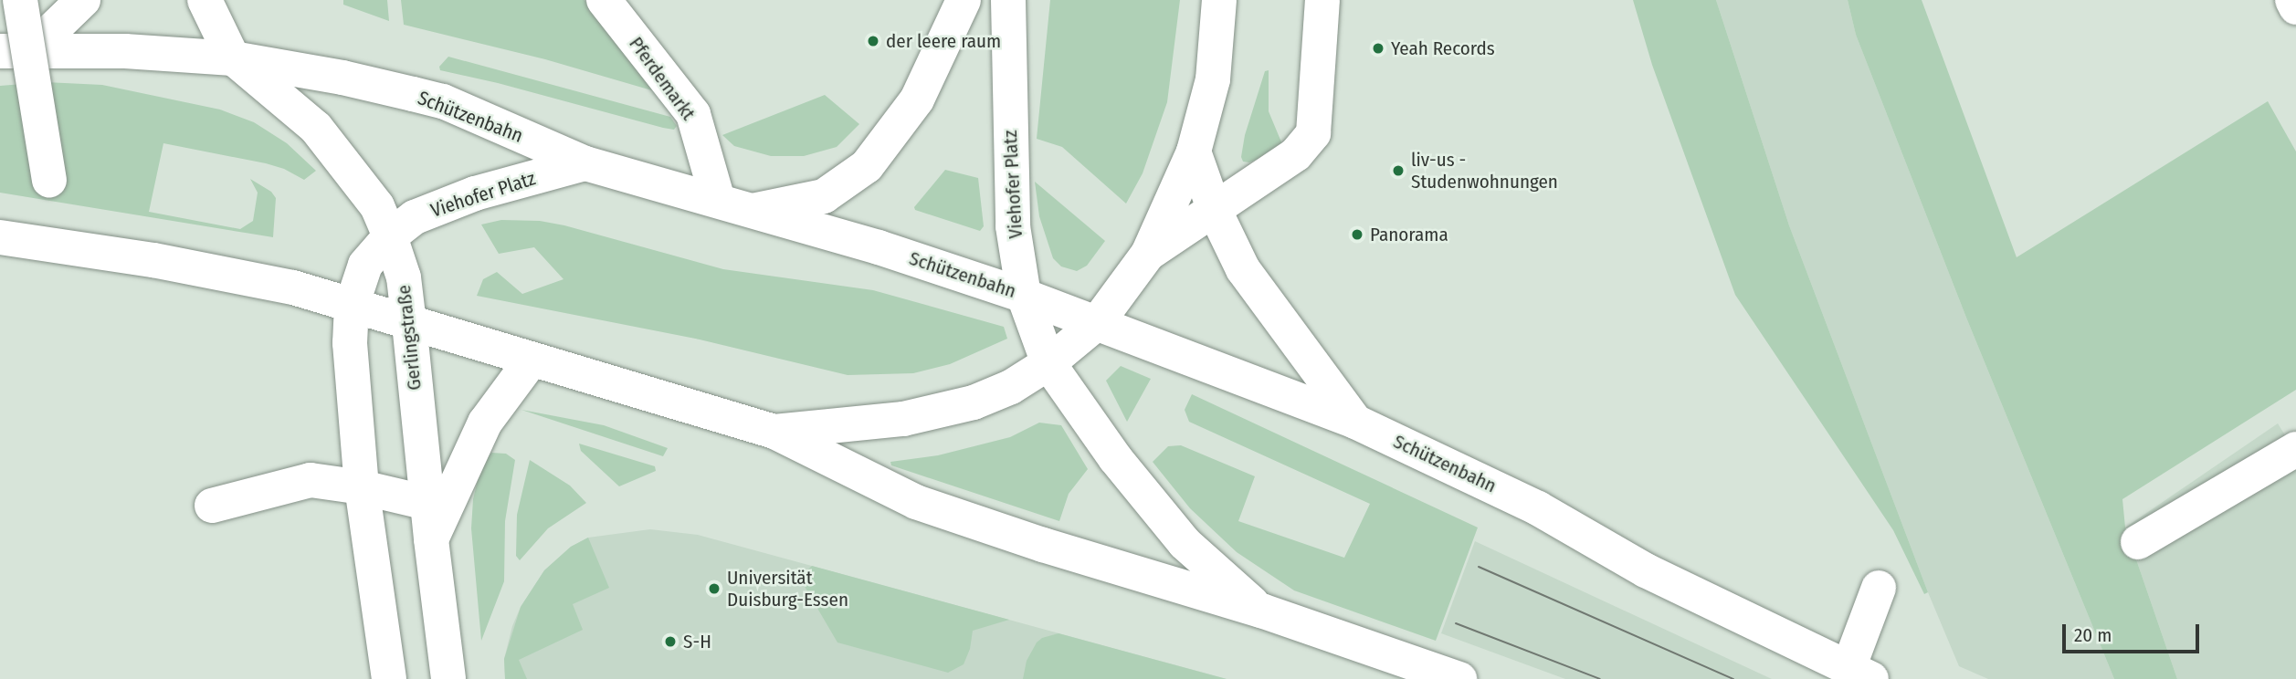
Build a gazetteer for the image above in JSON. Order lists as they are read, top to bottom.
{
  "streets": {
    "main road": [
      "Pferdemarkt",
      "Schützenbahn",
      "Viehofer Platz",
      "Gerlingstraße"
    ]
  },
  "crossings": [
    ["Pferdemarkt", "Schützenbahn"],
    ["Schützenbahn", "Viehofer Platz"],
    ["Schützenbahn", "Gerlingstraße"],
    ["Viehofer Platz", "Gerlingstraße"]
  ],
  "places": [
    "der leere raum",
    "Yeah Records",
    "liv-us - Studenwohnungen",
    "Panorama",
    "Universität Duisburg-Essen",
    "S-H"
  ],
  "scale_bar": "20 m"
}
